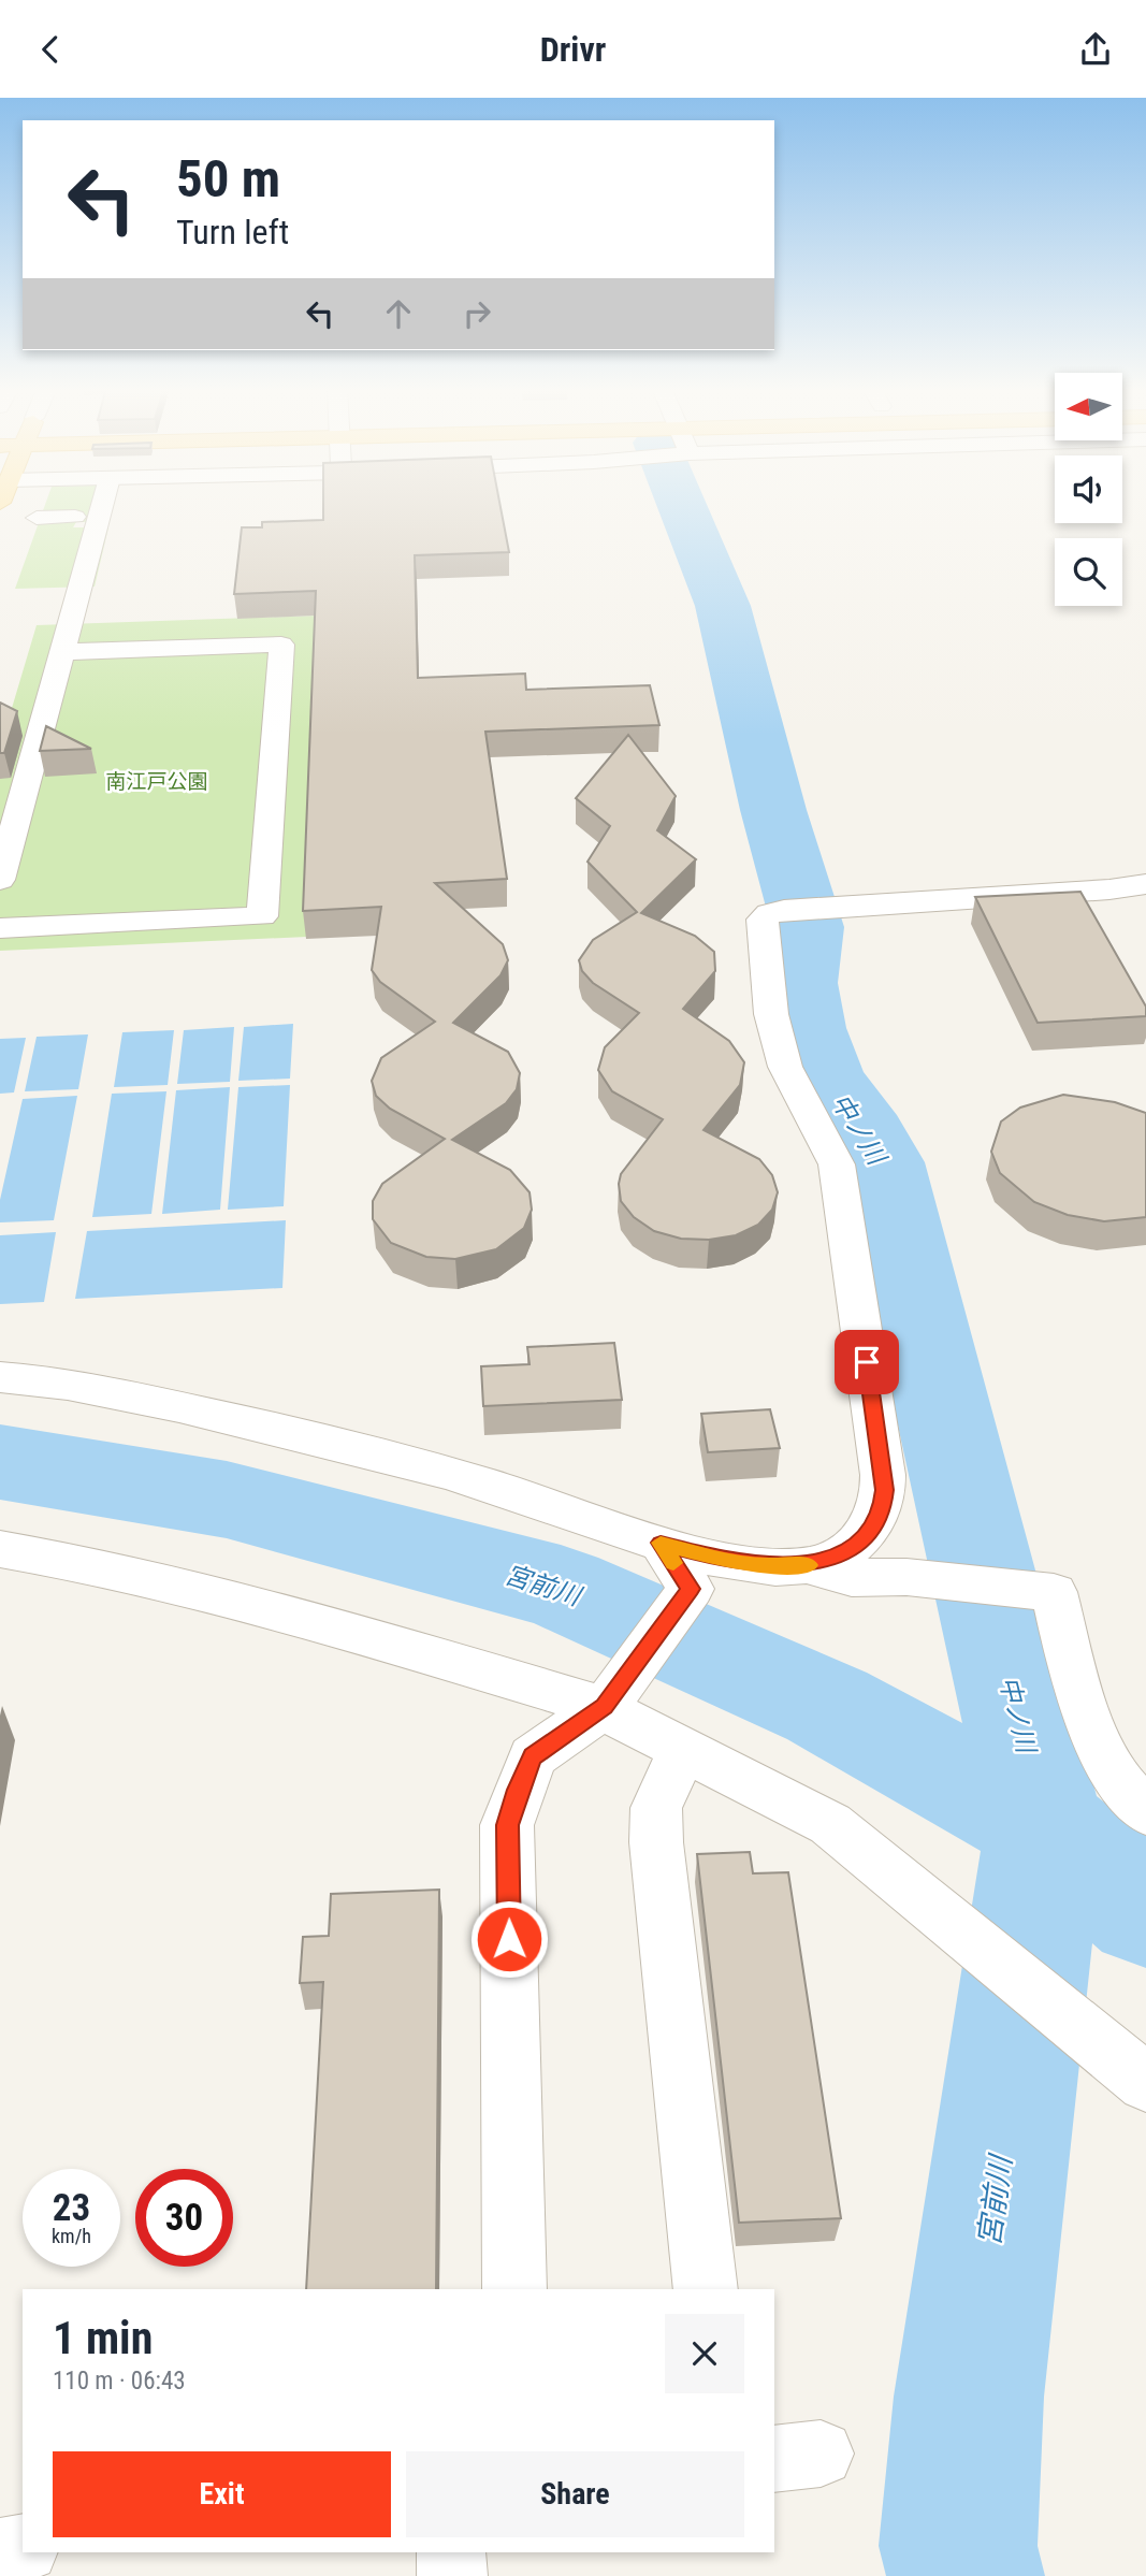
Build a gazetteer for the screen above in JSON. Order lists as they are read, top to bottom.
{
  "water": ["中ノ川", "宮前川"],
  "parks": ["南江戸公園"],
  "north": "left",
  "page": {
    "header": "Drivr",
    "turn": ["50 m", "Turn left"],
    "speed": "23 km/h",
    "limit": "30",
    "heading": ["1 min", "110 m · 06:43"],
    "buttons": ["Exit", "Share"]
  }
}
